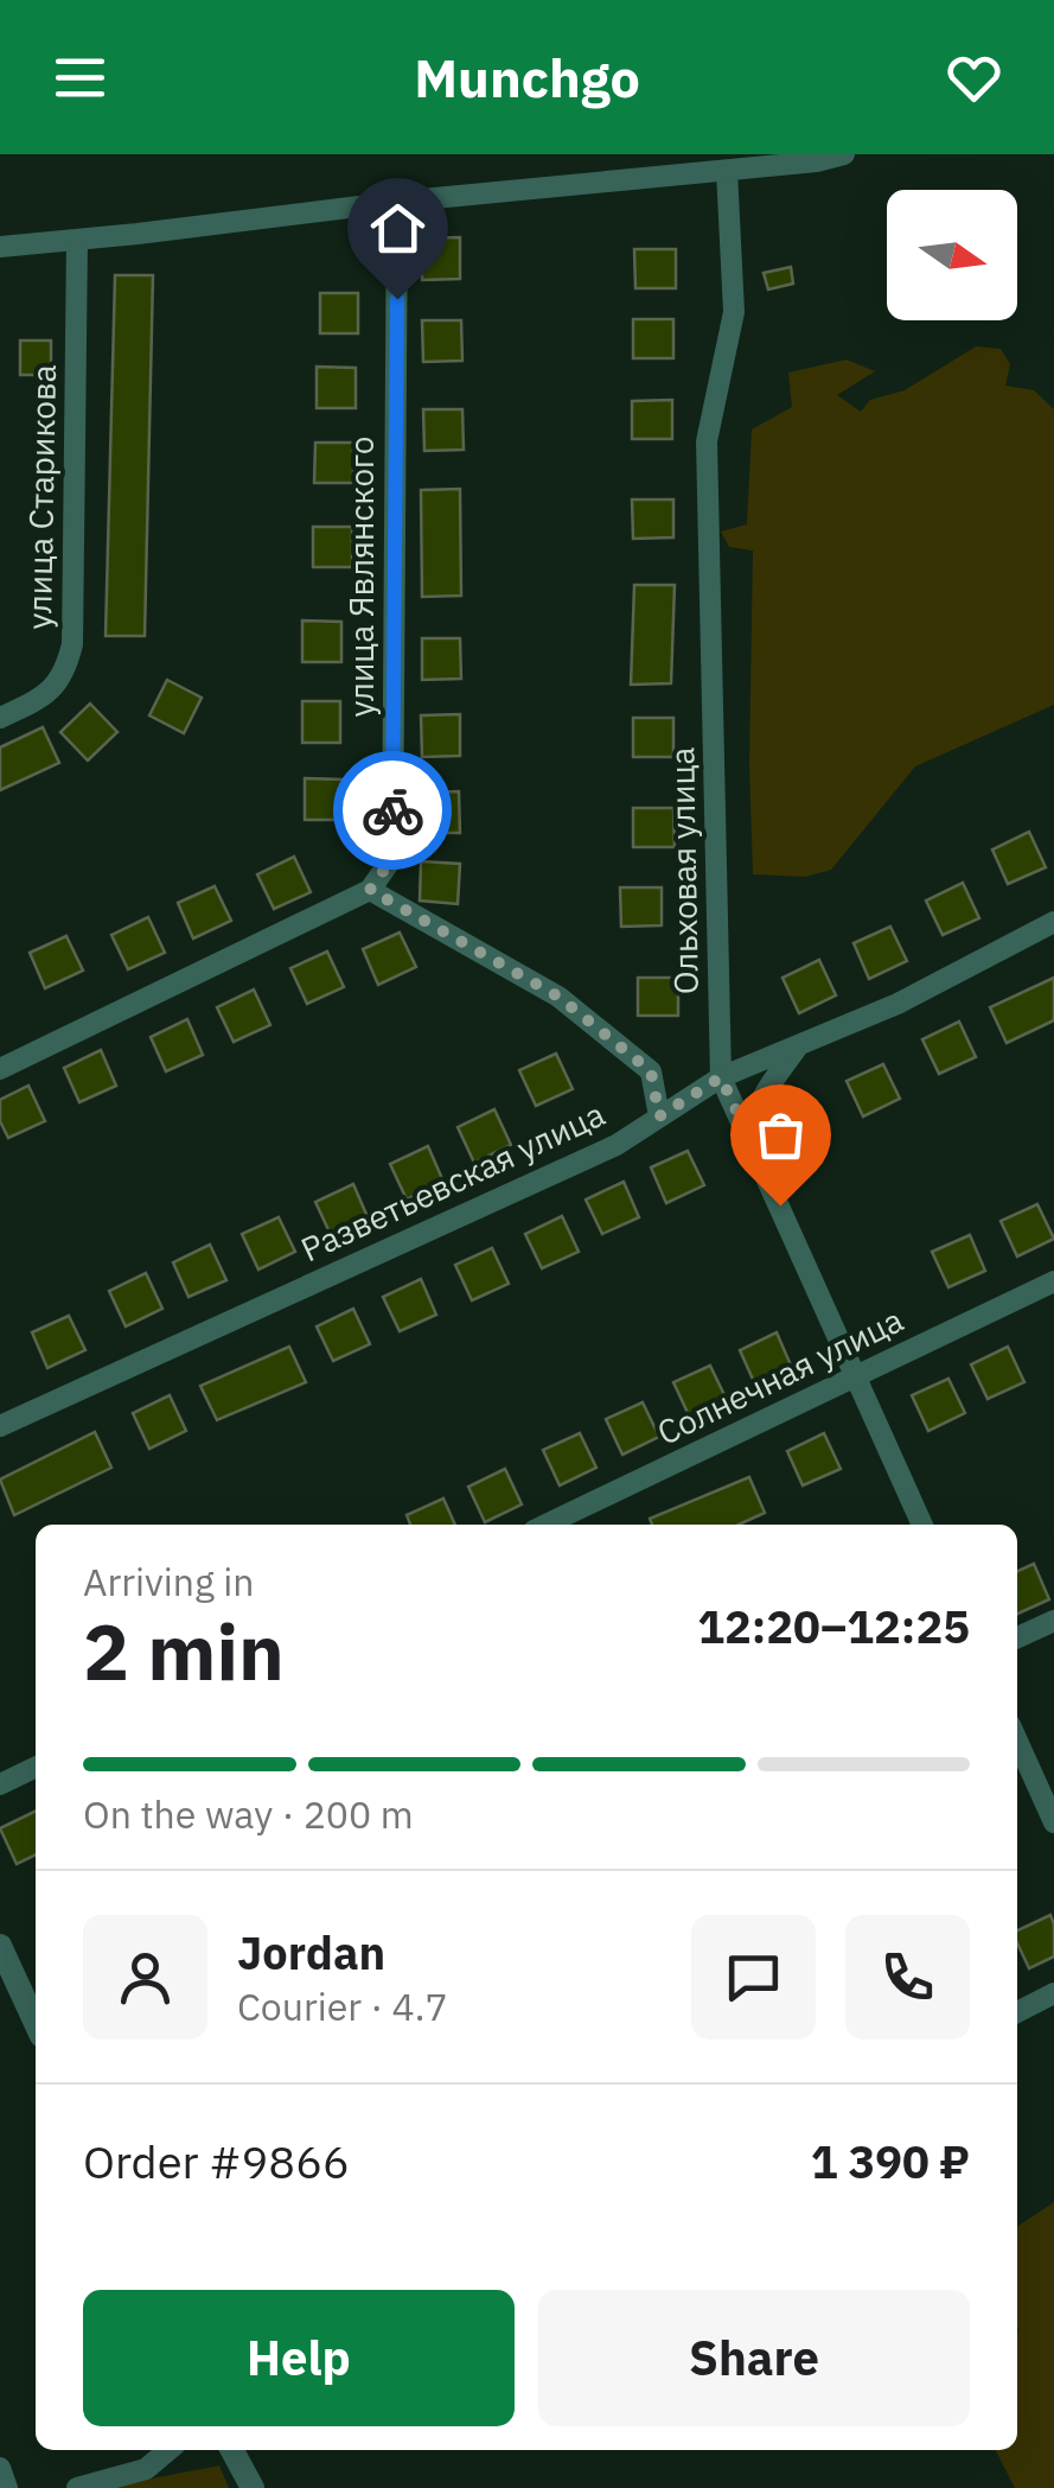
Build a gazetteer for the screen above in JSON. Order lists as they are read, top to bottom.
{
  "streets": {
    "street": [
      "улица Старикова",
      "улица Являнского",
      "Ольховая улица",
      "Разветьевская улица",
      "Солнечная улица"
    ]
  },
  "crossings": [
    ["Ольховая улица", "Разветьевская улица"],
    ["Ольховая улица", "Солнечная улица"]
  ],
  "north": "right",
  "page": {
    "header": "Munchgo",
    "heading": ["2 min", "Arriving in", "12:20–12:25"],
    "panel": [
      "Jordan",
      "Courier · 4.7",
      "Order #9866",
      "1 390 ₽"
    ],
    "bar": "On the way · 200 m",
    "buttons": ["Help", "Share"]
  }
}
